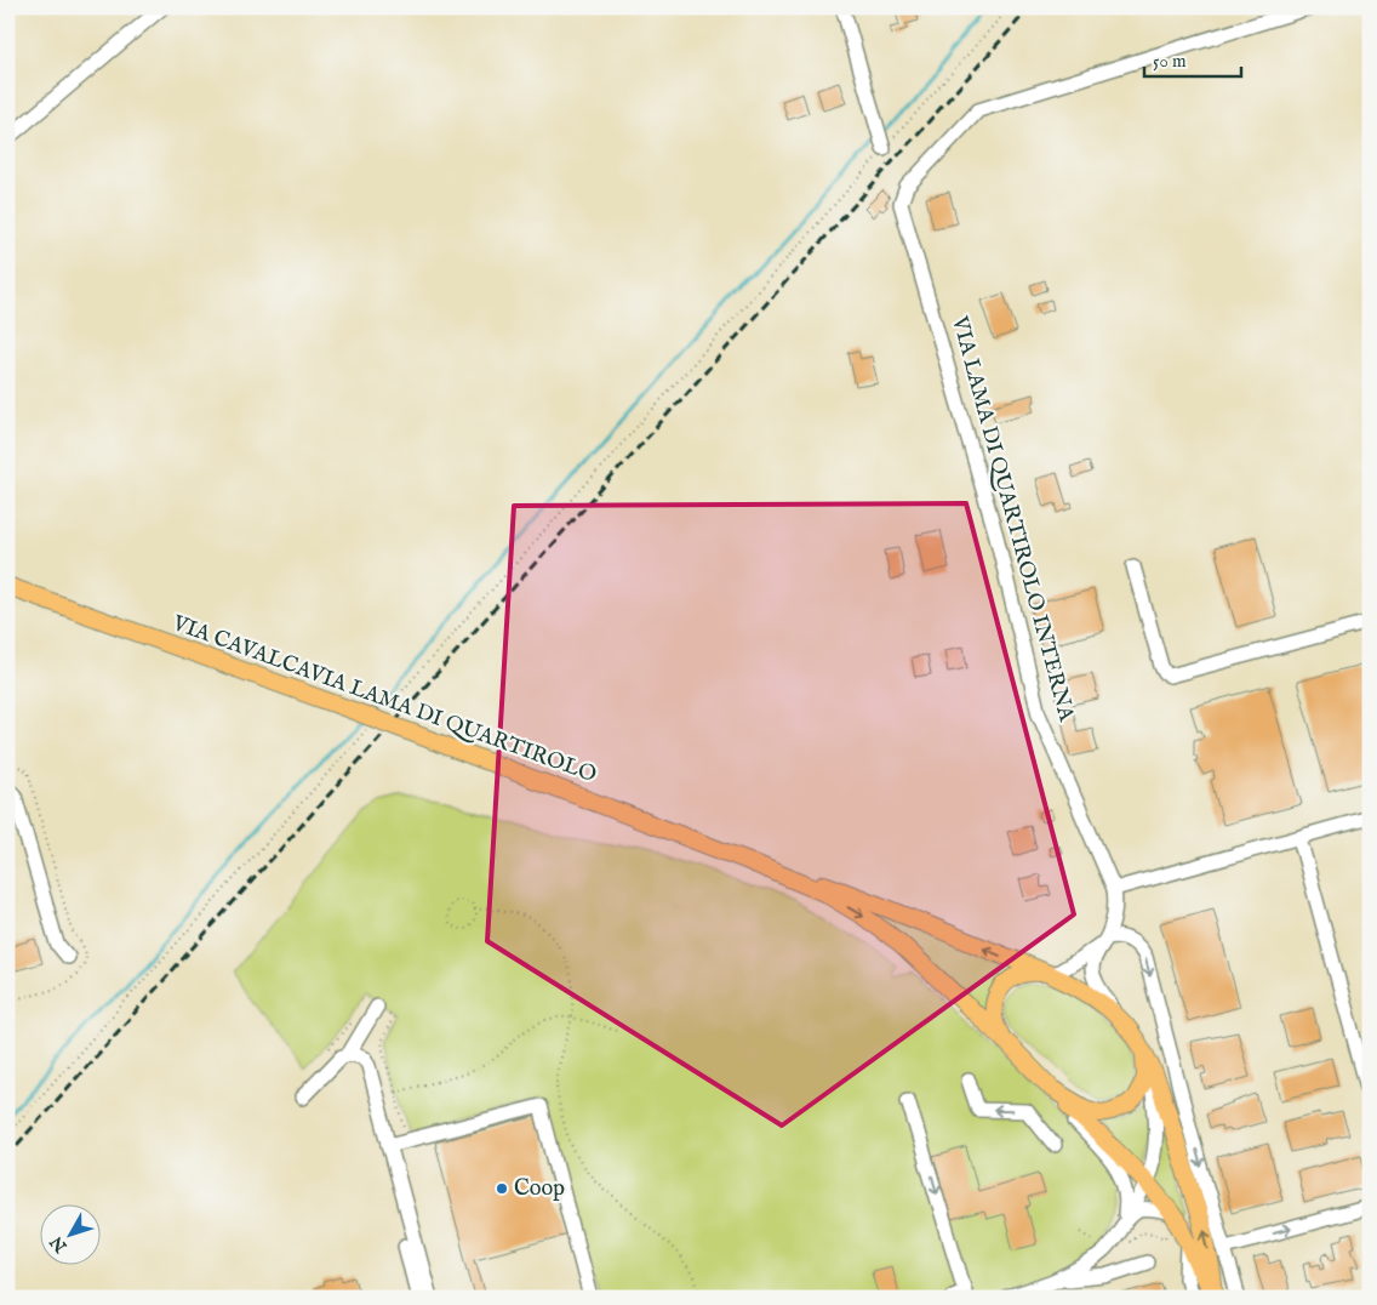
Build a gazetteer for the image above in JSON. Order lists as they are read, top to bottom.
{
  "streets": {
    "main road": ["VIA CAVALCAVIA LAMA DI QUARTIROLO"],
    "street": ["VIA LAMA DI QUARTIROLO INTERNA"]
  },
  "crossings": [
    ["VIA LAMA DI QUARTIROLO INTERNA", "VIA CAVALCAVIA LAMA DI QUARTIROLO"]
  ],
  "places": ["Coop"],
  "scale_bar": "50 m",
  "north": "bottom left"
}
